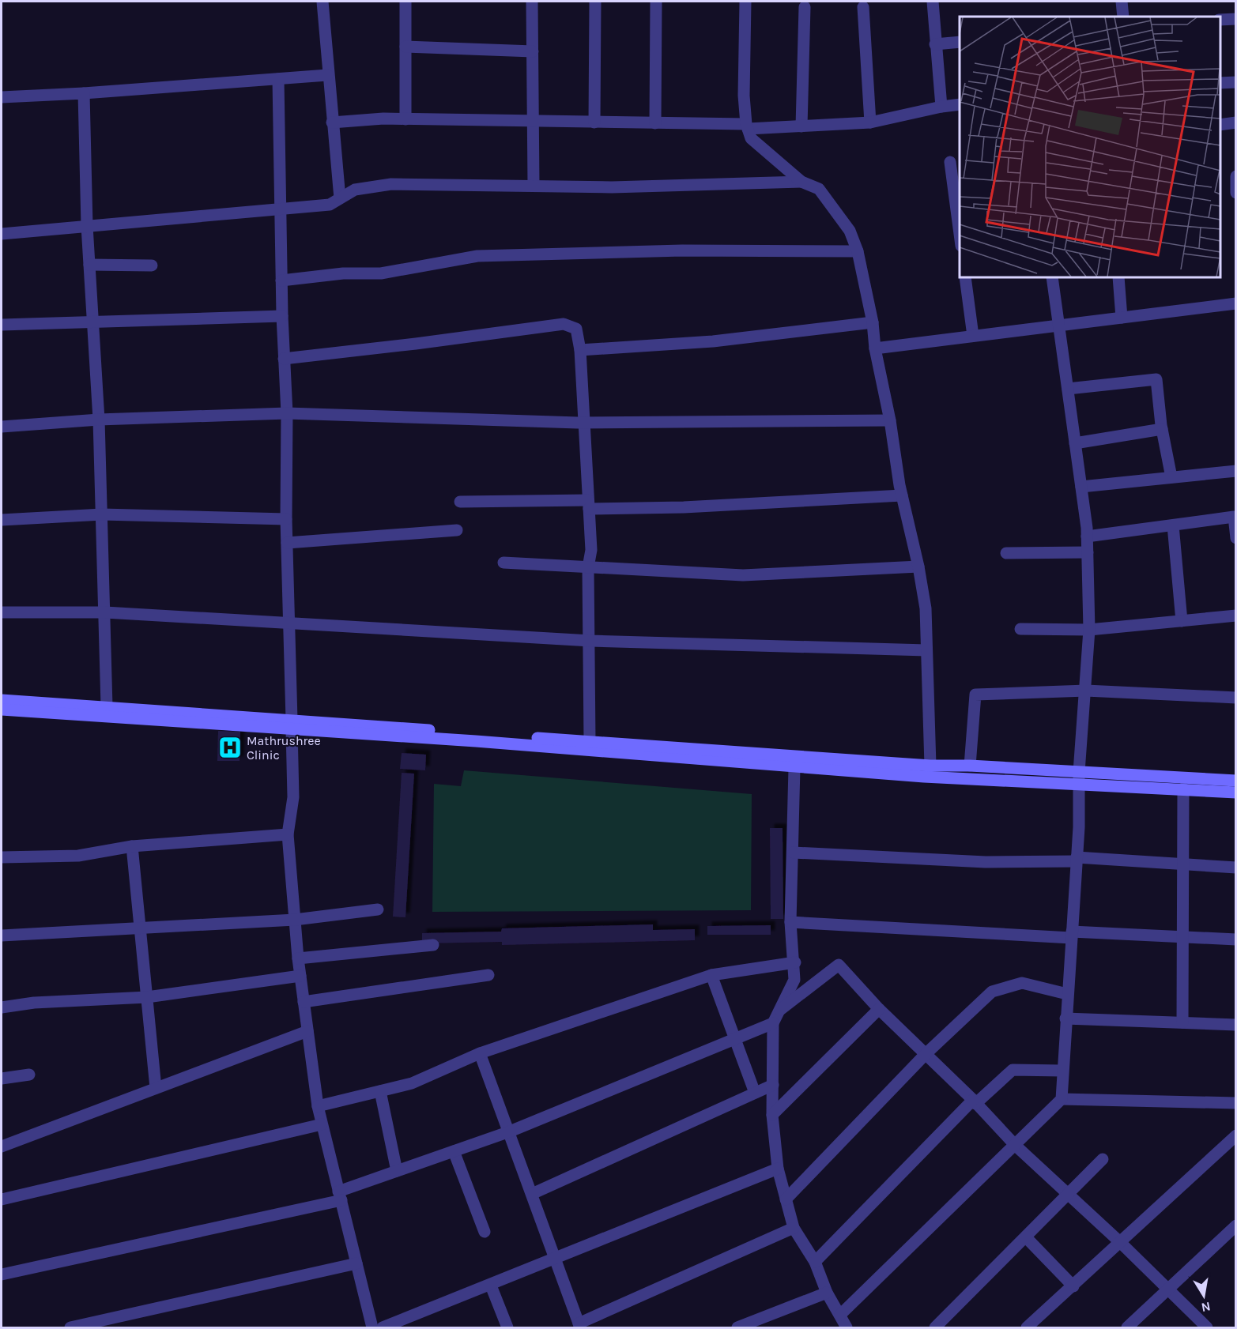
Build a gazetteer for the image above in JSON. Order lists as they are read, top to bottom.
{
  "places": {
    "hospital": ["Mathrushree Clinic"]
  },
  "north": "bottom"
}
